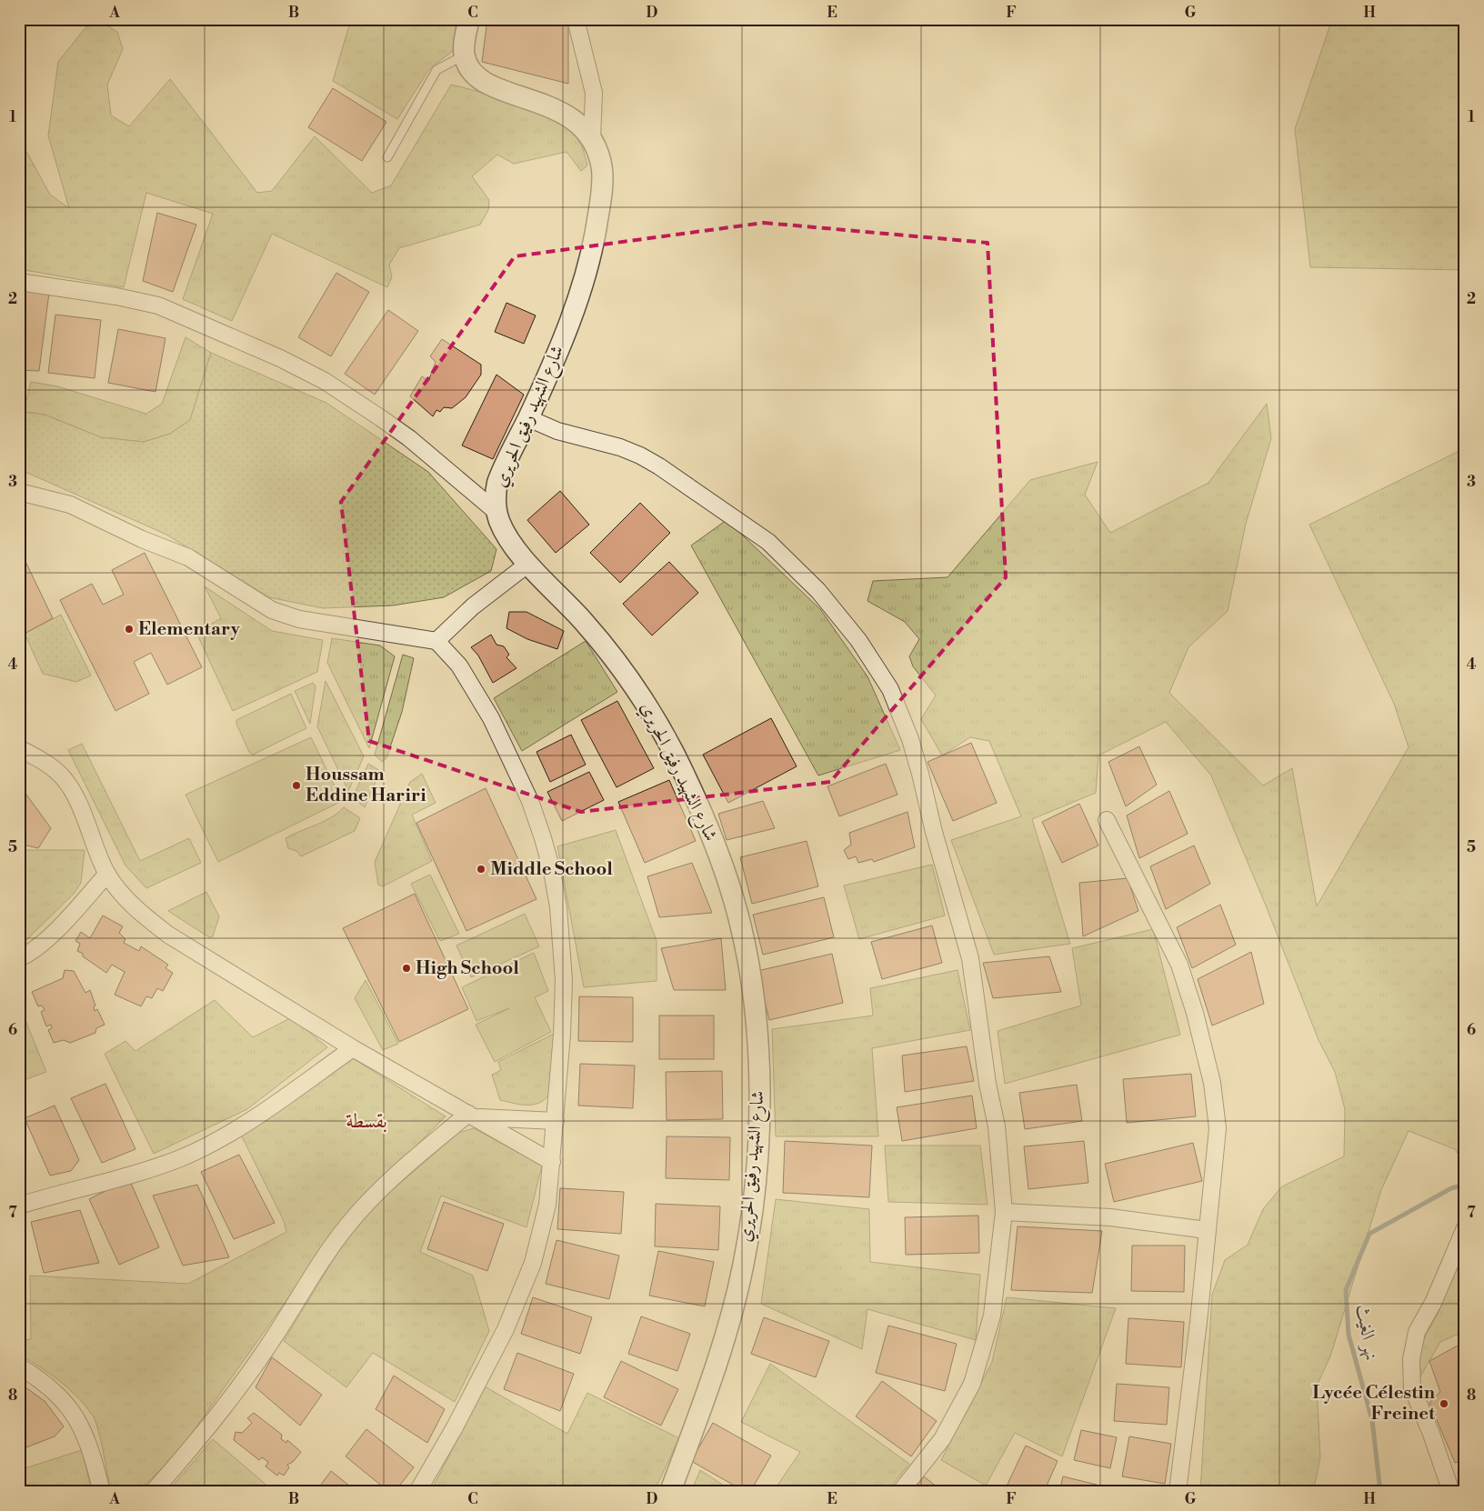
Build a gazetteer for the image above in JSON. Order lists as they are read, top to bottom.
{
  "streets": {
    "street": ["شارع الشهيد رفيق الحريري"]
  },
  "districts": ["بقسطة"],
  "water": ["نهر الغيث"],
  "places": [
    "Elementary",
    "Houssam Eddine Hariri",
    "Middle School",
    "High School",
    "Lycée Célestin Freinet"
  ],
  "grid": {
    "columns": [
      "A",
      "B",
      "C",
      "D",
      "E",
      "F",
      "G",
      "H"
    ],
    "rows": [
      "1",
      "2",
      "3",
      "4",
      "5",
      "6",
      "7",
      "8"
    ]
  }
}
